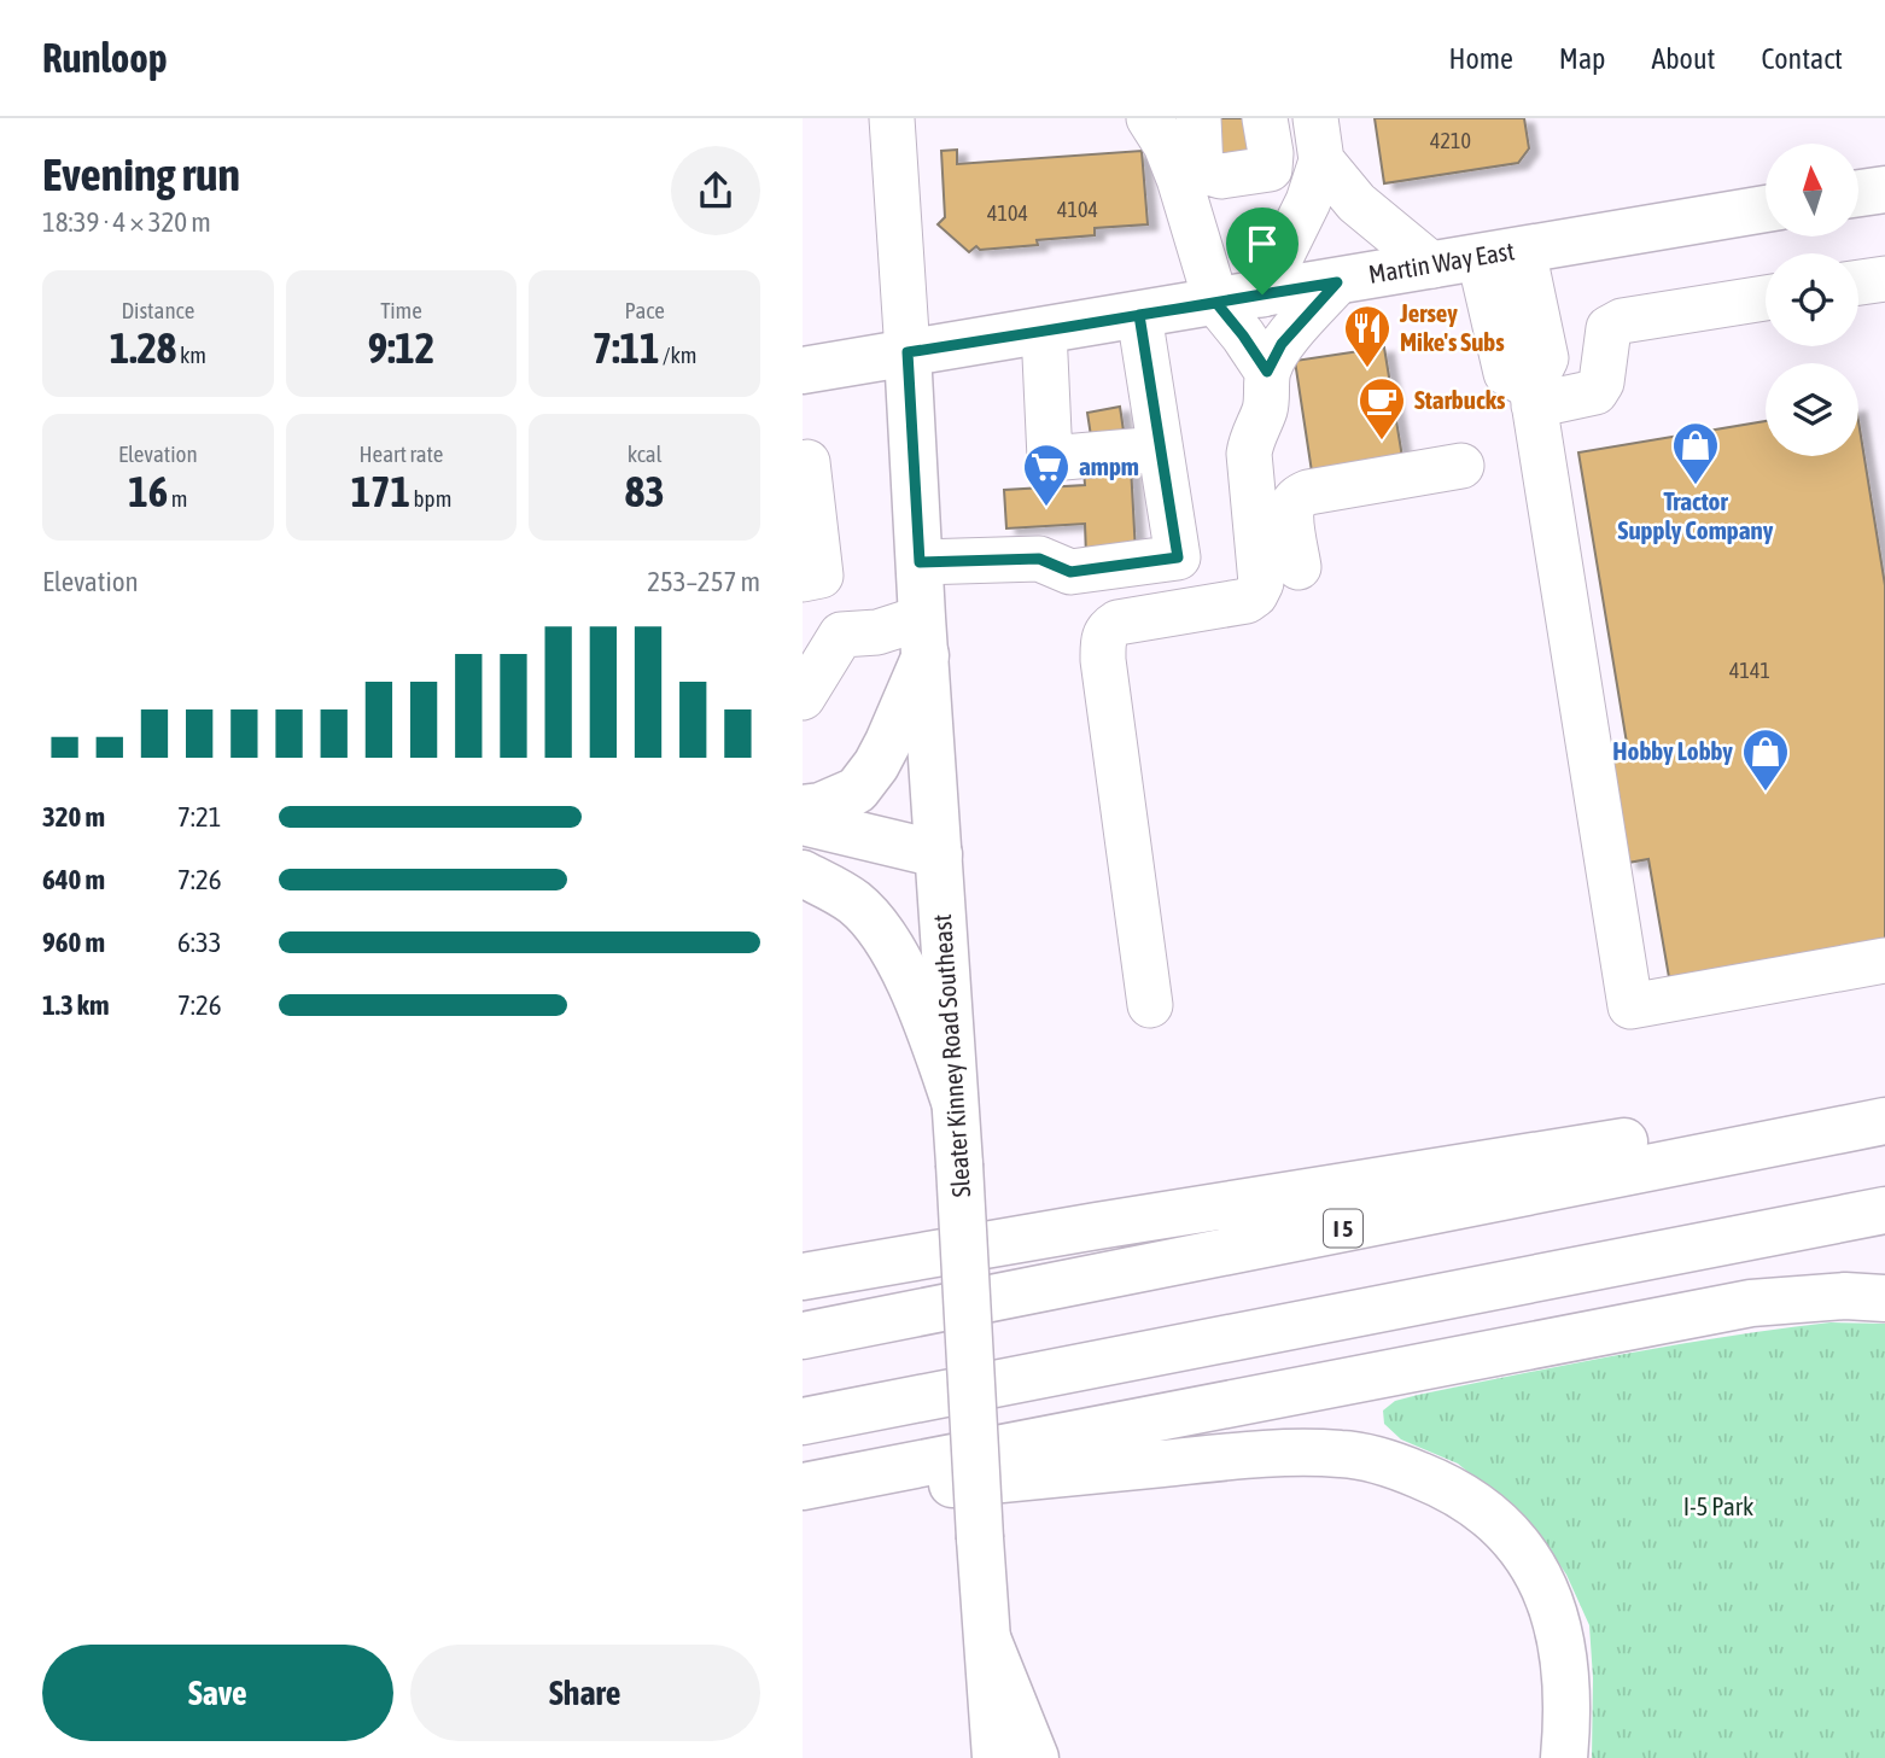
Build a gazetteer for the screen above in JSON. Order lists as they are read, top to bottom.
{
  "streets": {
    "main road": ["Martin Way East", "Sleater Kinney Road Southeast", "I 5"]
  },
  "crossings": [
    ["Martin Way East", "Sleater Kinney Road Southeast"]
  ],
  "parks": ["I-5 Park"],
  "places": {
    "restaurant": ["Jersey Mike's Subs"],
    "cafe": ["Starbucks"],
    "shop": ["Tractor Supply Company", "Hobby Lobby"],
    "supermarket": ["ampm"]
  },
  "house_numbers": [
    "4210",
    "4104",
    "4104",
    "4141"
  ],
  "north": "top",
  "page": {
    "header": "Runloop",
    "nav": [
      "Home",
      "Map",
      "About",
      "Contact"
    ],
    "heading": ["Evening run", "18:39 · 4 × 320 m"],
    "stats": [
      ["Distance", "1.28 km"],
      ["Time", "9:12"],
      ["Pace", "7:11 /km"],
      ["Elevation", "16 m"],
      ["Heart rate", "171 bpm"],
      ["kcal", "83"]
    ],
    "chart": ["Elevation", "253–257 m"],
    "list": [
      {
        "name": "320 m",
        "note": "7:21"
      },
      {
        "name": "640 m",
        "note": "7:26"
      },
      {
        "name": "960 m",
        "note": "6:33"
      },
      {
        "name": "1.3 km",
        "note": "7:26"
      }
    ],
    "buttons": ["Save", "Share"]
  }
}
